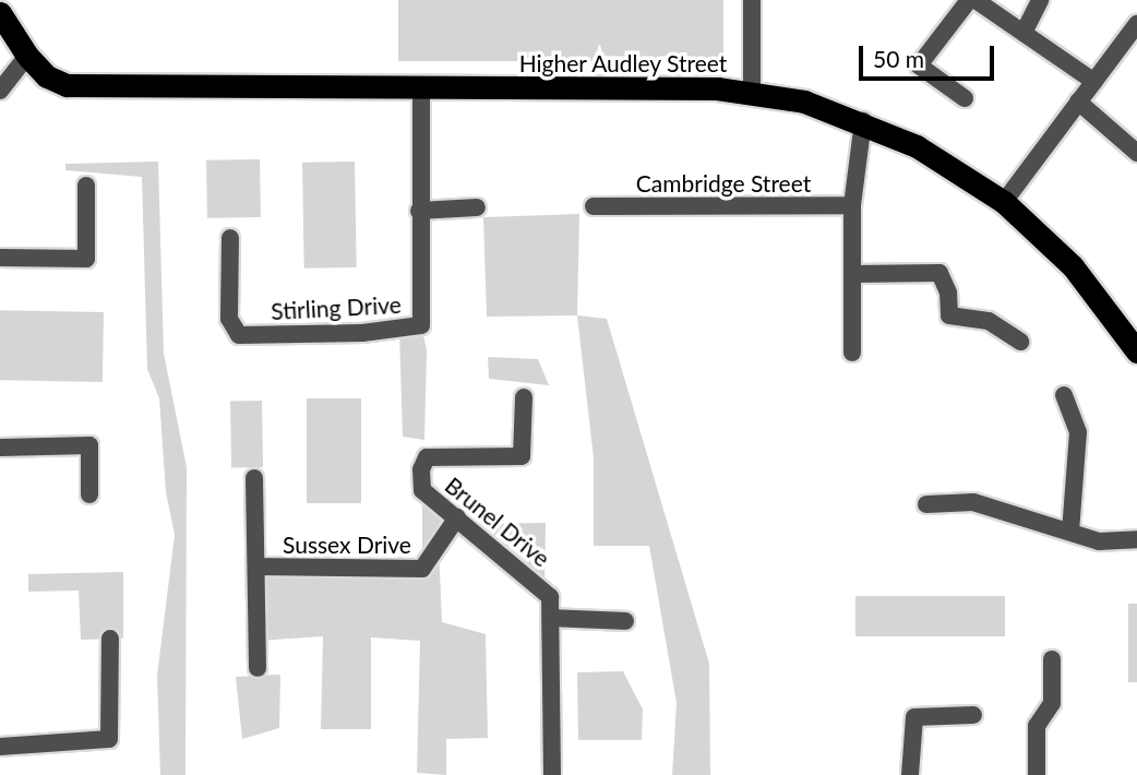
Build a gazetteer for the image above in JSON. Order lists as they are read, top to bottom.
{
  "streets": {
    "highway": ["Higher Audley Street"],
    "street": [
      "Cambridge Street",
      "Stirling Drive",
      "Brunel Drive",
      "Sussex Drive"
    ]
  },
  "crossings": [
    ["Higher Audley Street", "Stirling Drive"],
    ["Brunel Drive", "Sussex Drive"]
  ],
  "scale_bar": "50 m"
}
